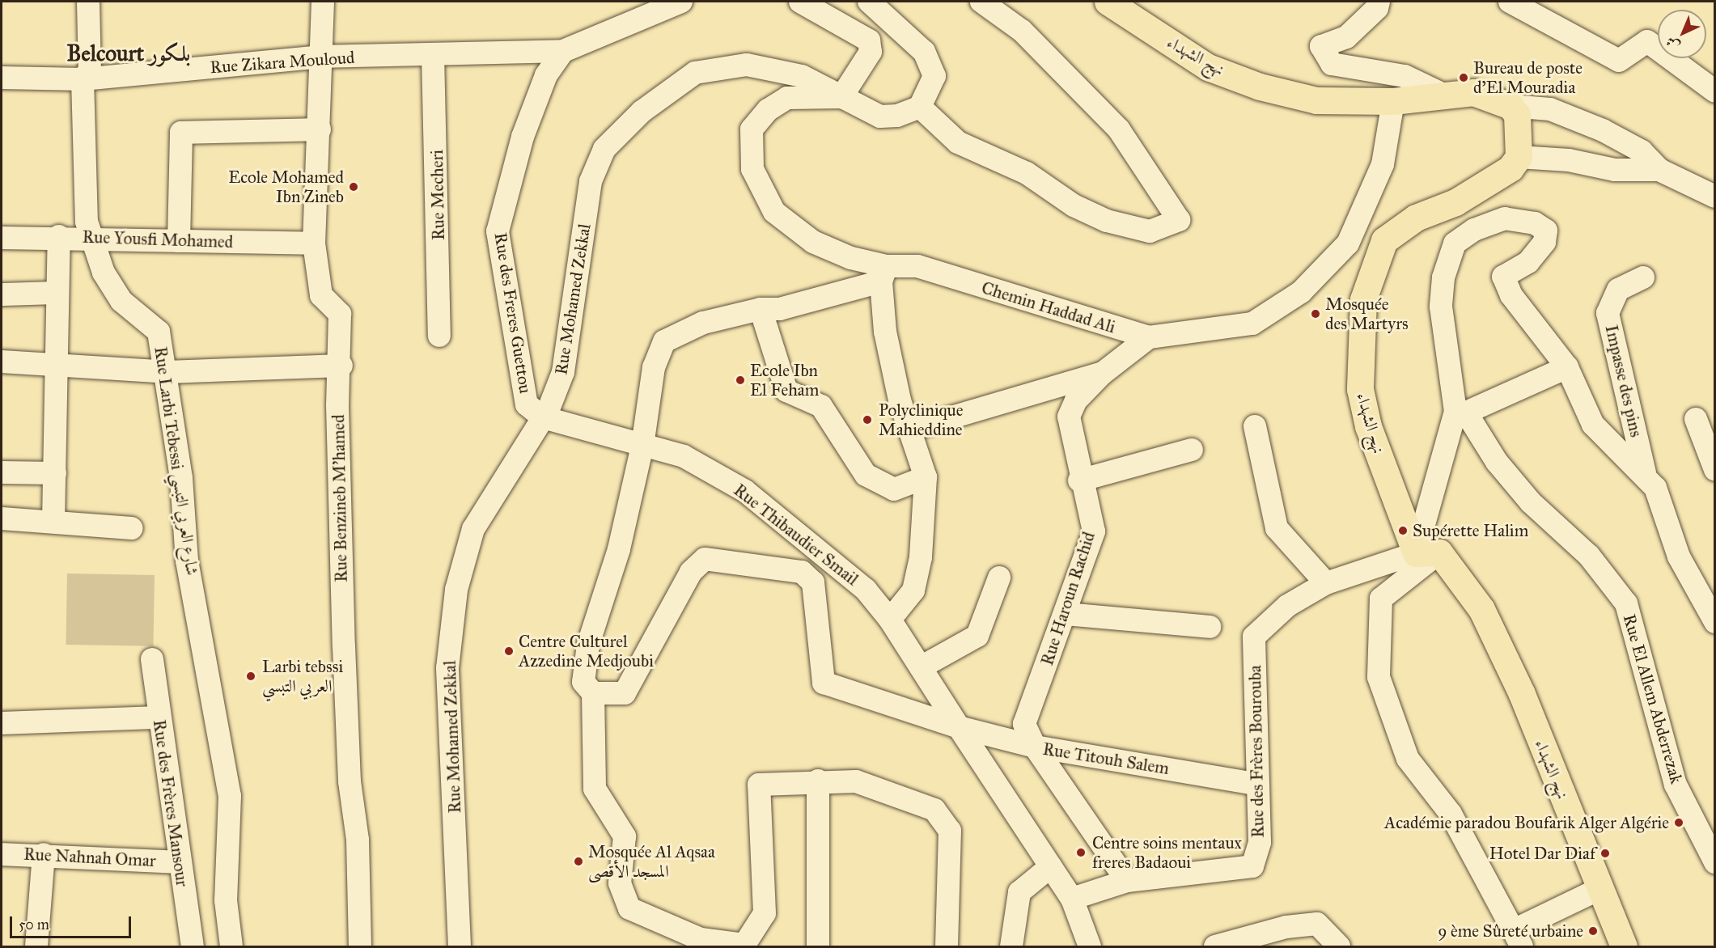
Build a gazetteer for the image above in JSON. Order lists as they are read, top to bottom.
{
  "streets": {
    "main road": ["نهج الشهداء"],
    "street": [
      "Rue Zikara Mouloud",
      "Rue Mecheri",
      "Rue Yousfi Mohamed",
      "Rue Mohamed Zekkal",
      "Chemin Haddad Ali",
      "Rue des Freres Guettou",
      "Impasse des pins",
      "Rue Larbi Tebessi شارع العربي التبسي",
      "Rue Benzineb M'hamed",
      "Rue Thibaudier Smail",
      "Rue Haroun Rachid",
      "Rue El Allem Abderrezak",
      "Rue des Frères Bourouba",
      "Rue Titouh Salem",
      "Rue des Frères Mansour",
      "Rue Nahnah Omar"
    ]
  },
  "crossings": [
    ["نهج الشهداء", "Chemin Haddad Ali"],
    ["نهج الشهداء", "Rue des Frères Bourouba"],
    ["Rue Zikara Mouloud", "Rue Mecheri"],
    ["Rue Zikara Mouloud", "Rue des Freres Guettou"],
    ["Rue Zikara Mouloud", "Rue Larbi Tebessi شارع العربي التبسي"],
    ["Rue Zikara Mouloud", "Rue Benzineb M'hamed"],
    ["Rue Yousfi Mohamed", "Rue Larbi Tebessi شارع العربي التبسي"],
    ["Rue Yousfi Mohamed", "Rue Benzineb M'hamed"],
    ["Rue Mohamed Zekkal", "Chemin Haddad Ali"],
    ["Rue Mohamed Zekkal", "Rue des Freres Guettou"],
    ["Rue Mohamed Zekkal", "Rue Thibaudier Smail"],
    ["Chemin Haddad Ali", "Rue Haroun Rachid"],
    ["Rue des Freres Guettou", "Rue Thibaudier Smail"],
    ["Impasse des pins", "Rue El Allem Abderrezak"],
    ["Rue Thibaudier Smail", "Rue des Frères Bourouba"],
    ["Rue Thibaudier Smail", "Rue Titouh Salem"],
    ["Rue Haroun Rachid", "Rue des Frères Bourouba"],
    ["Rue Haroun Rachid", "Rue Titouh Salem"],
    ["Rue des Frères Bourouba", "Rue Titouh Salem"],
    ["Rue des Frères Mansour", "Rue Nahnah Omar"]
  ],
  "districts": ["Belcourt بلكور"],
  "places": [
    "Bureau de poste d'El Mouradia",
    "Ecole Mohamed Ibn Zineb",
    "Mosquée des Martyrs",
    "Ecole Ibn El Feham",
    "Polyclinique Mahieddine",
    "Supérette Halim",
    "Centre Culturel Azzedine Medjoubi",
    "Larbi tebssi العربي التبسي",
    "Académie paradou Boufarik Alger Algérie",
    "Centre soins mentaux freres Badaoui",
    "Hotel Dar Diaf",
    "Mosquée Al Aqsaa المسجد الأقصى",
    "9 ème Sûreté urbaine"
  ],
  "scale_bar": "50 m",
  "north": "bottom left"
}
